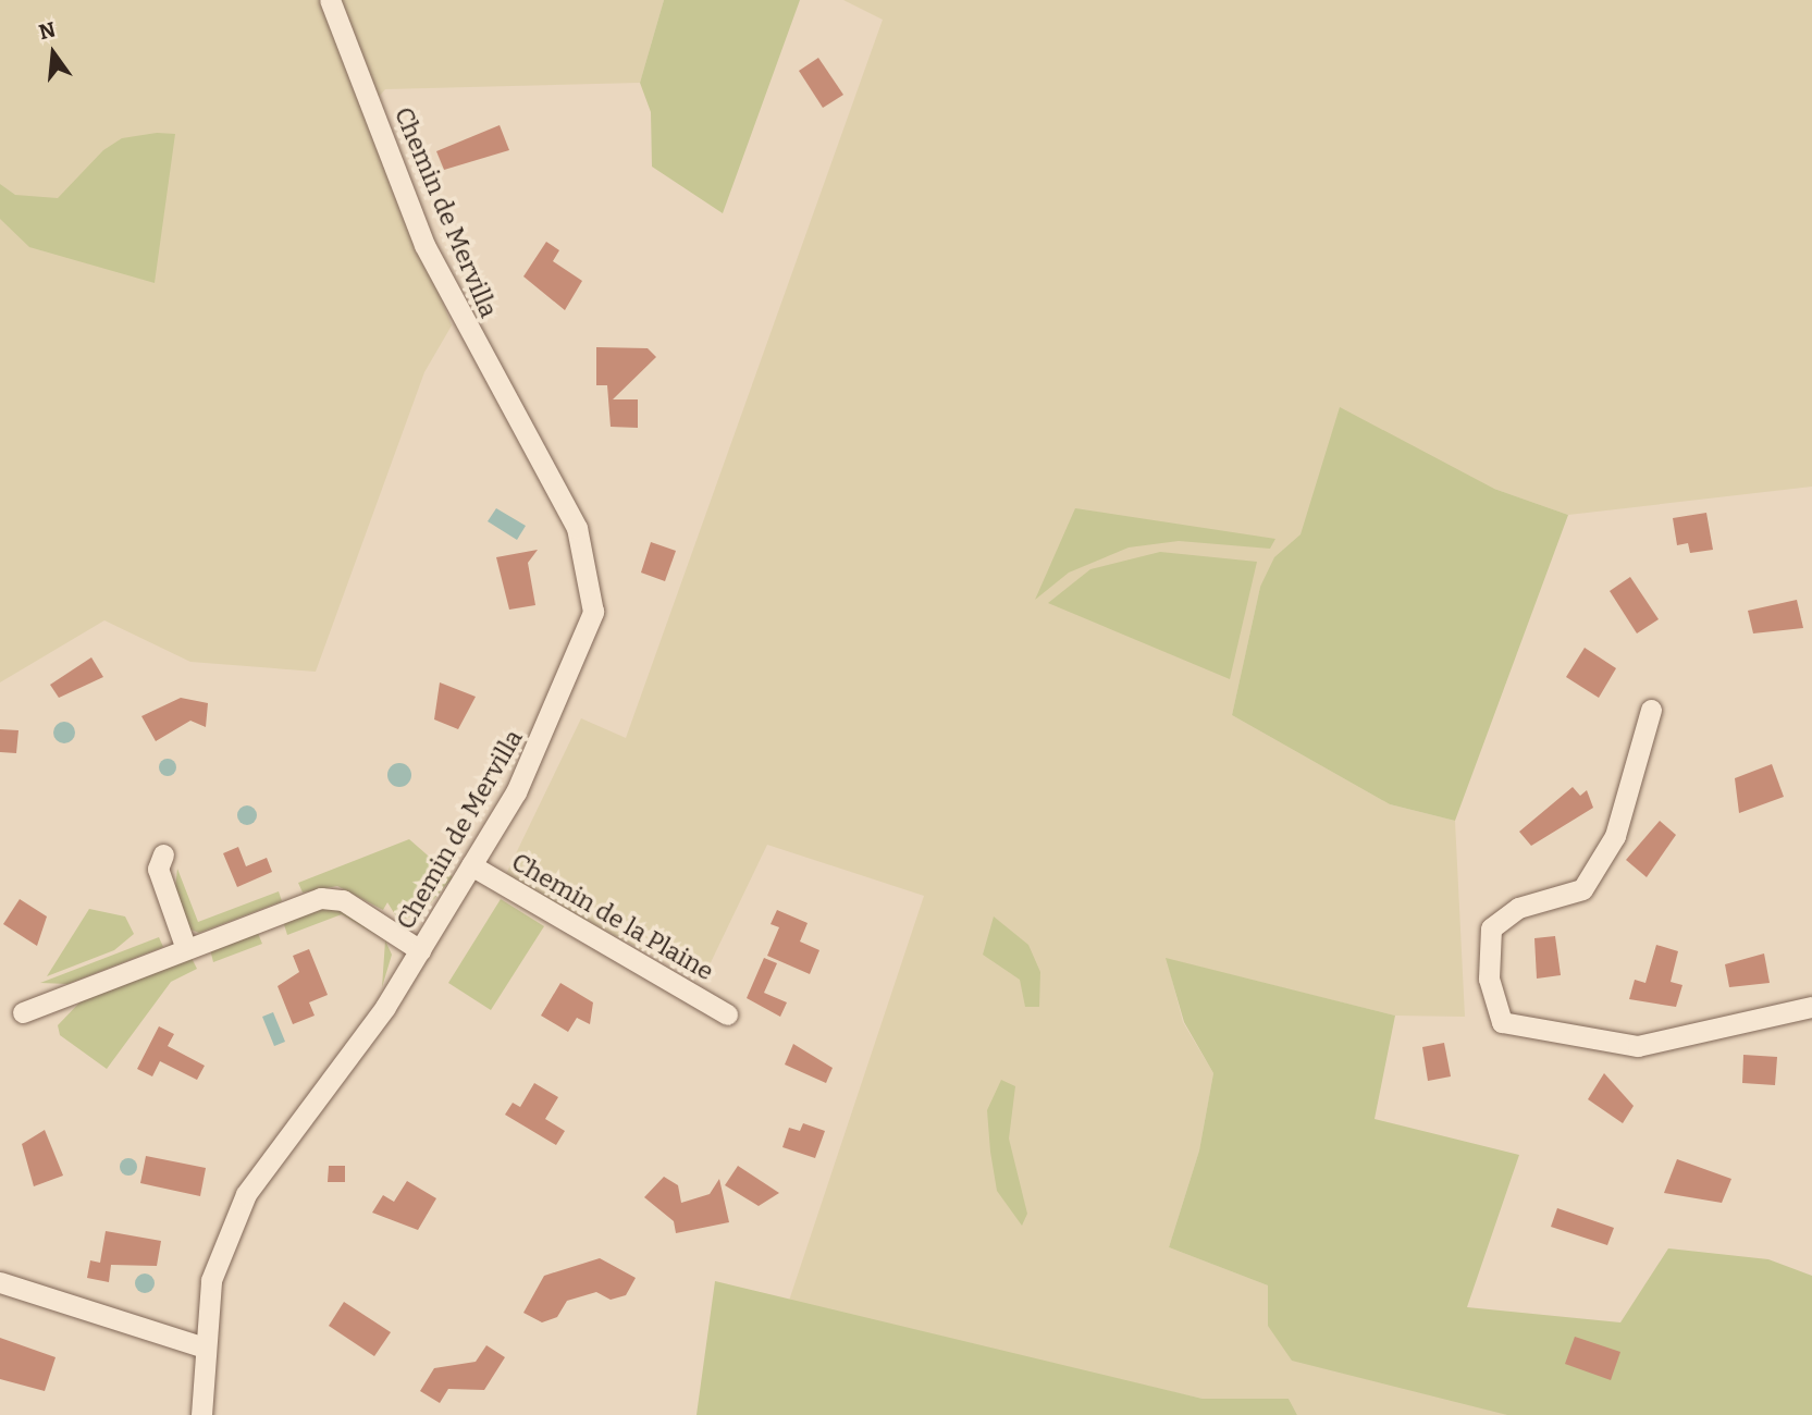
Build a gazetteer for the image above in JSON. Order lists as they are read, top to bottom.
{
  "streets": {
    "street": ["Chemin de Mervilla", "Chemin de la Plaine"]
  },
  "crossings": [
    ["Chemin de Mervilla", "Chemin de la Plaine"]
  ],
  "north": "top"
}
